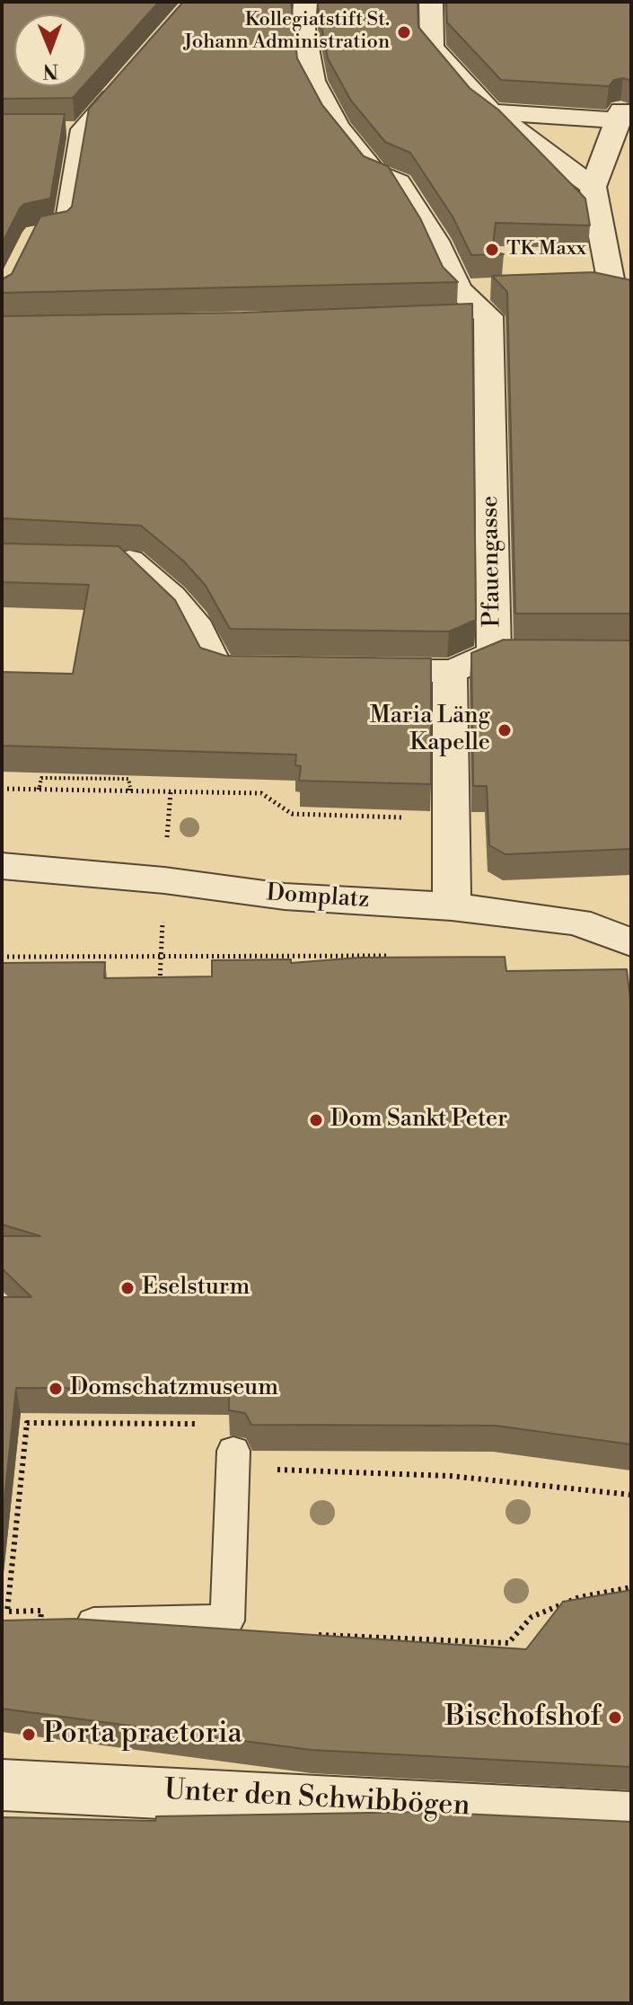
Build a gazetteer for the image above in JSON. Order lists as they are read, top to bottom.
{
  "streets": {
    "street": ["Pfauengasse", "Domplatz", "Unter den Schwibbögen"]
  },
  "places": [
    "Kollegiatstift St. Johann Administration",
    "TK Maxx",
    "Maria Läng Kapelle",
    "Dom Sankt Peter",
    "Eselsturm",
    "Domschatzmuseum",
    "Bischofshof",
    "Porta praetoria"
  ],
  "north": "bottom"
}
